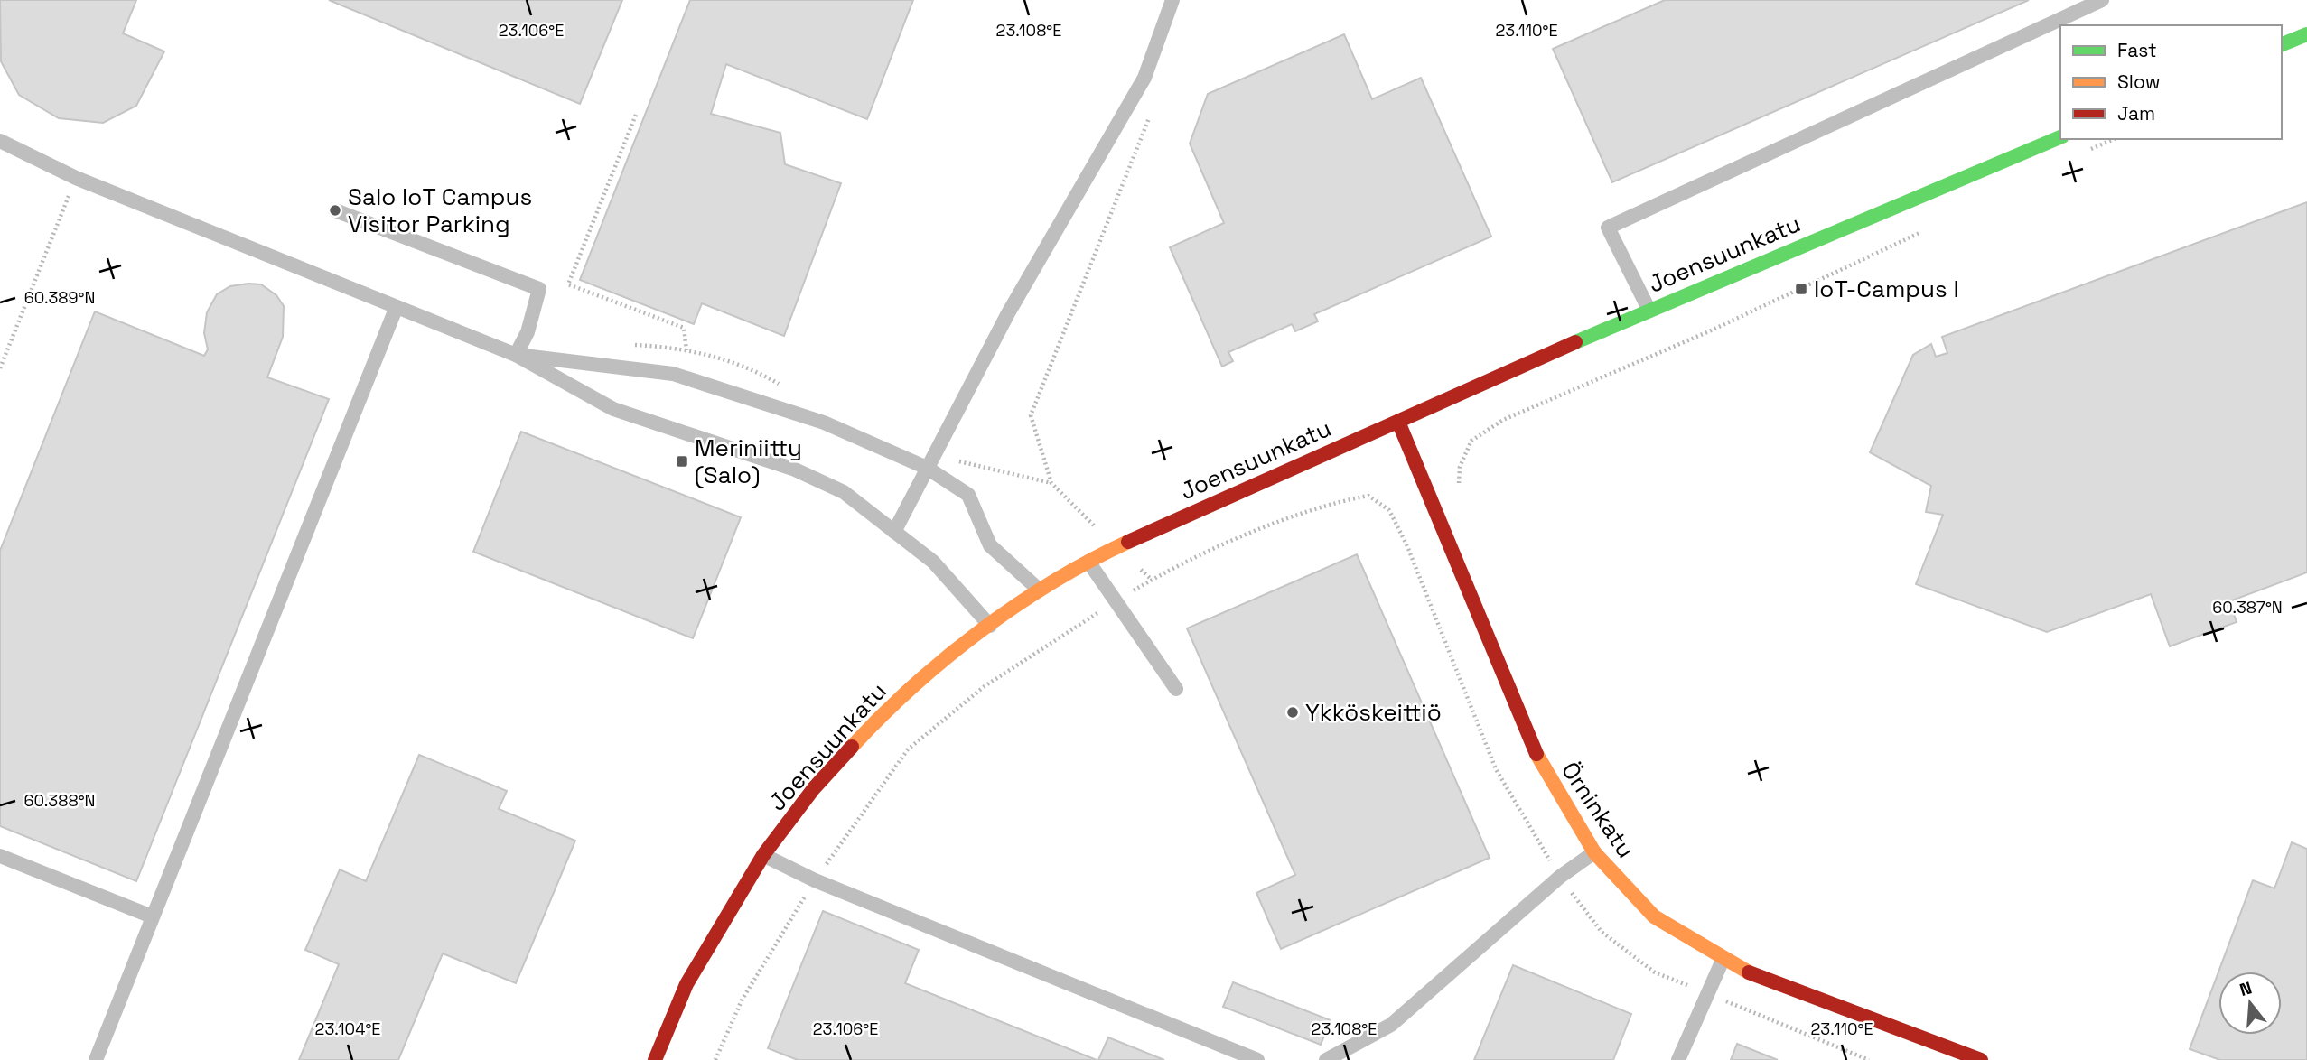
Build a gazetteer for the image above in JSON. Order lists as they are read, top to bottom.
{
  "streets": {
    "street": ["Joensuunkatu", "Örninkatu"]
  },
  "crossings": [
    ["Joensuunkatu", "Örninkatu"]
  ],
  "places": {
    "other": ["Salo IoT Campus Visitor Parking", "Ykköskeittiö"],
    "transit": ["IoT-Campus I", "Meriniitty (Salo)"]
  },
  "legend": ["Fast", "Slow", "Jam"],
  "north": "top",
  "coordinates": [
    "23.106°E",
    "23.108°E",
    "23.110°E",
    "60.389°N",
    "60.387°N",
    "60.388°N",
    "23.104°E"
  ]
}
